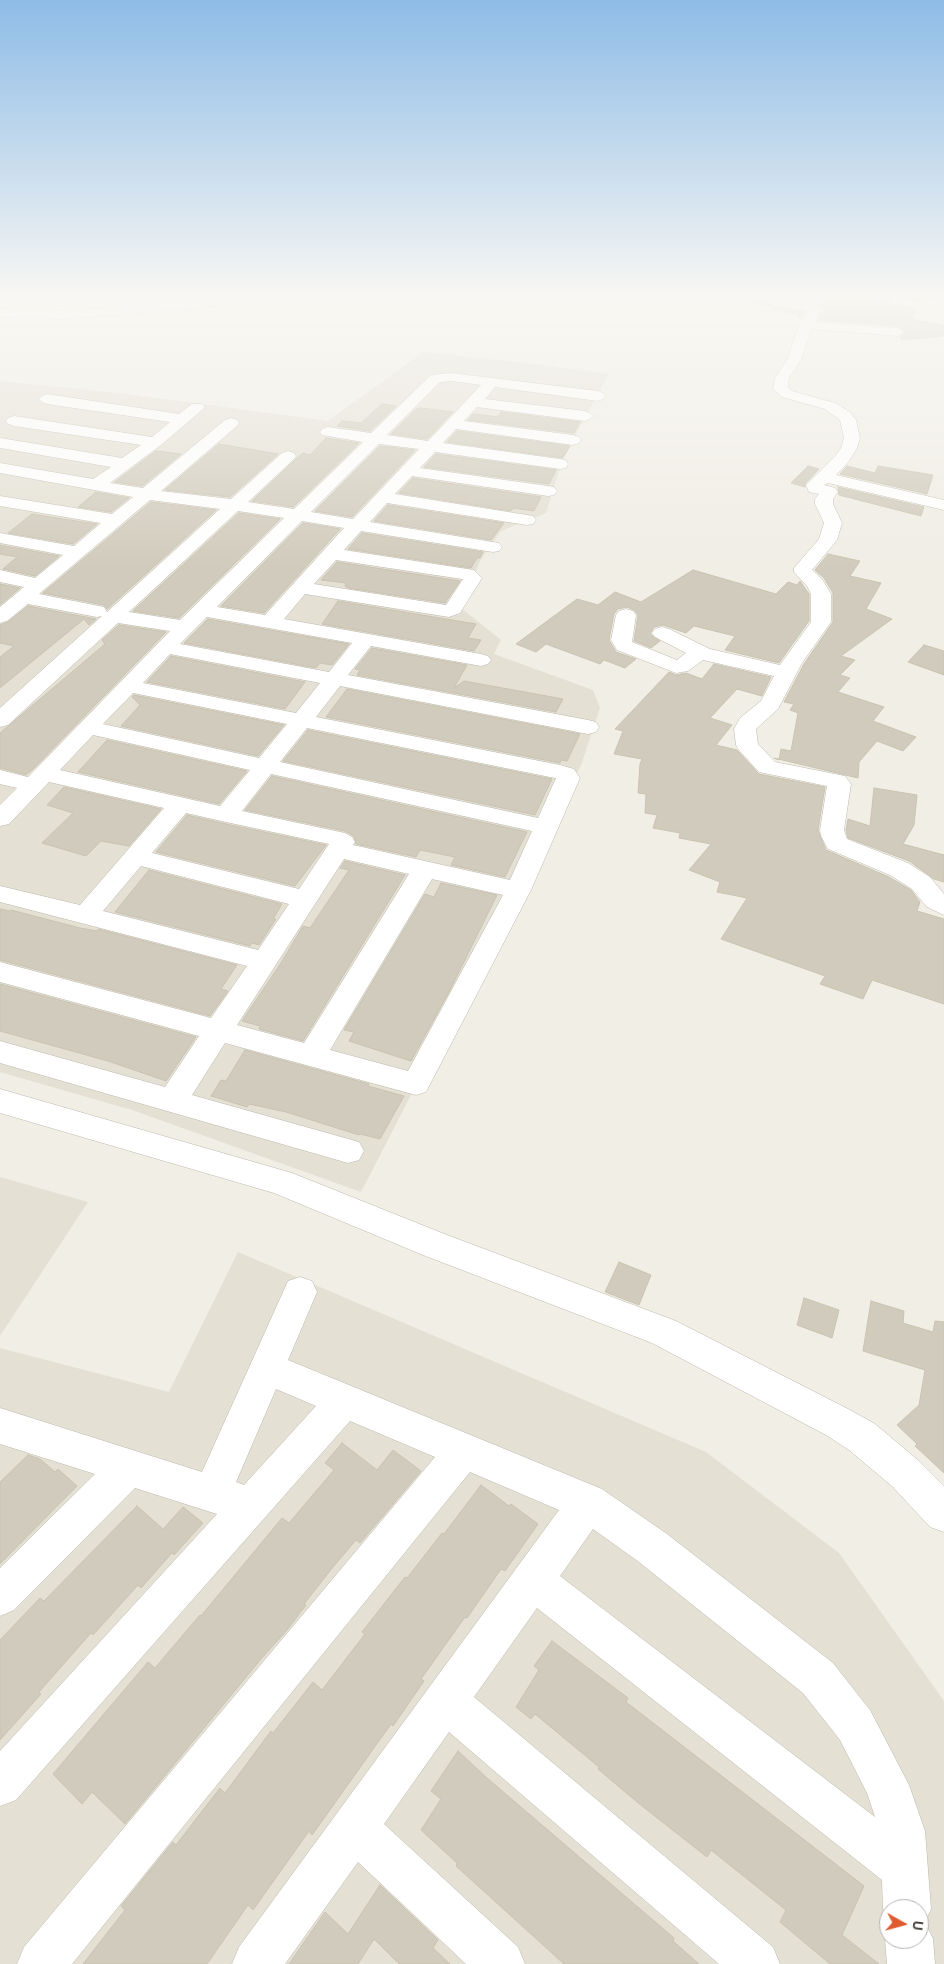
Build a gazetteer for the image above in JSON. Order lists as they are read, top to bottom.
{
  "north": "right"
}
